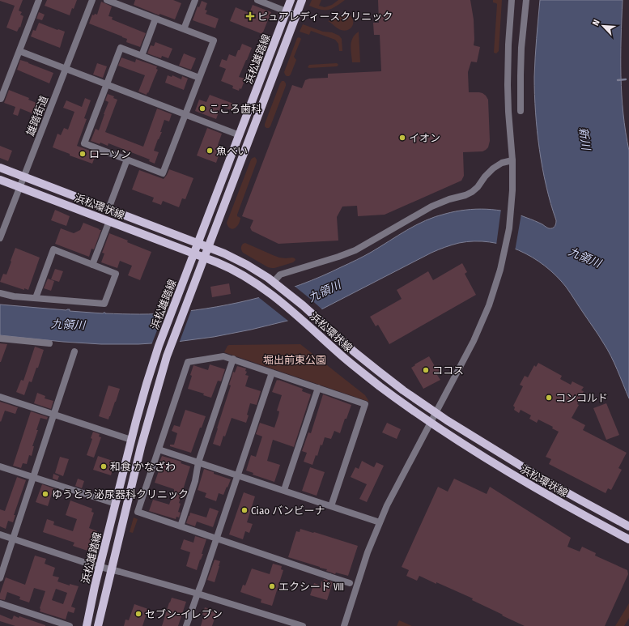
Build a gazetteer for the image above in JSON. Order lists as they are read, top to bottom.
{
  "streets": {
    "main road": ["浜松雄踏線", "浜松環状線"],
    "street": ["雄踏街道"]
  },
  "crossings": [
    ["浜松雄踏線", "浜松環状線"],
    ["雄踏街道", "浜松環状線"]
  ],
  "water": ["新川", "九領川"],
  "parks": ["堀出前東公園"],
  "places": {
    "health": ["ピュアレディースクリニック"],
    "other": [
      "こころ歯科",
      "イオン",
      "魚べい",
      "ローソン",
      "ココス",
      "コンコルド",
      "和食 かなざわ",
      "ゆうとう泌尿器科クリニック",
      "Ciao バンビーナ",
      "エクシード Ⅷ",
      "セブン-イレブン"
    ]
  },
  "north": "top left"
}
